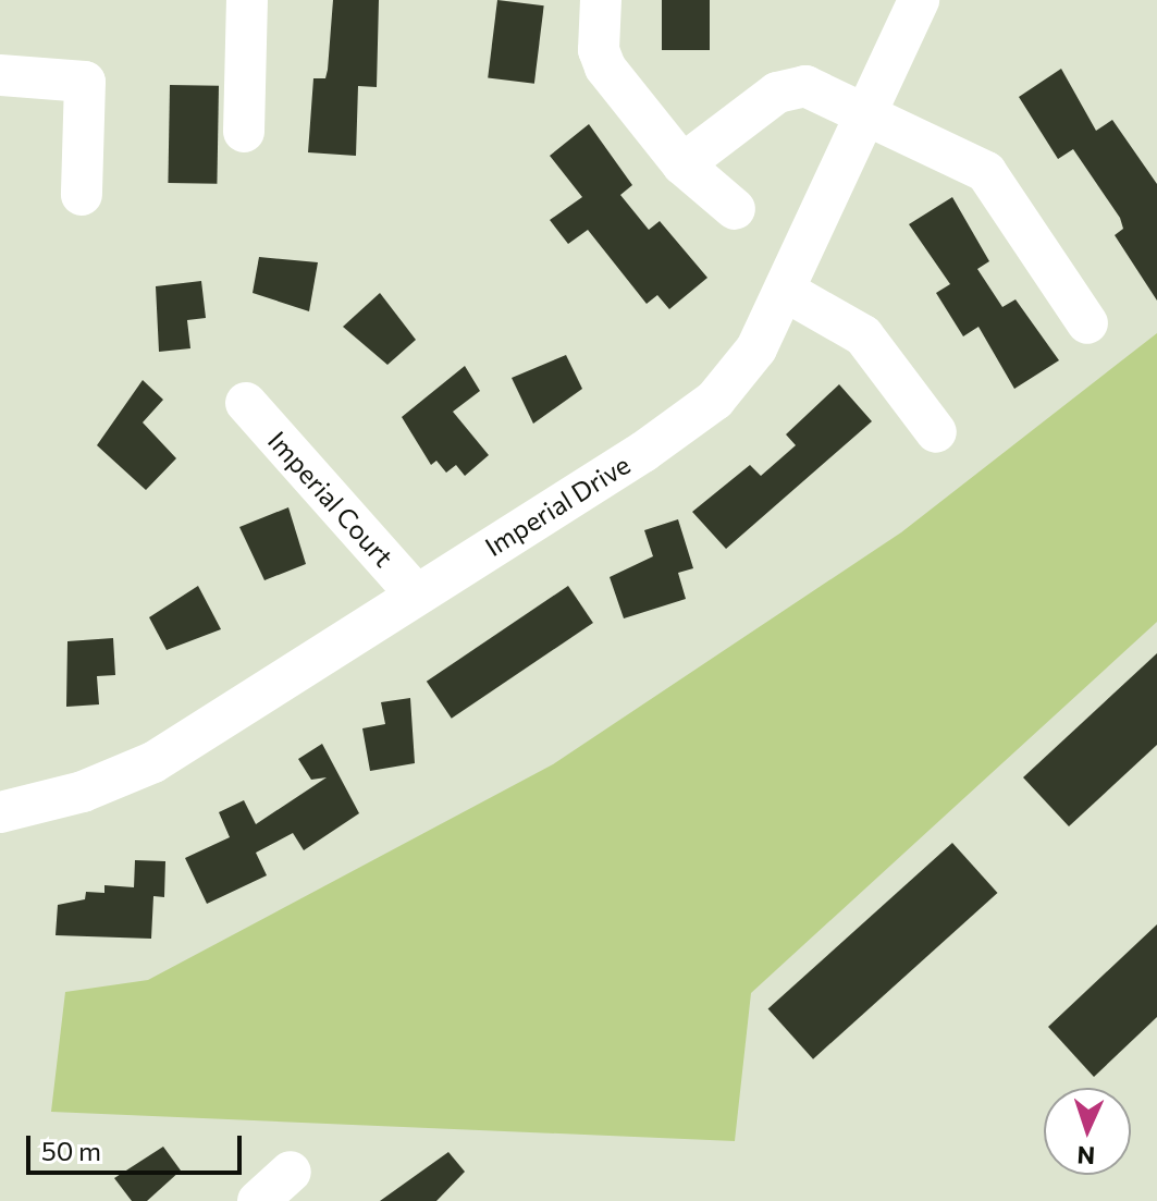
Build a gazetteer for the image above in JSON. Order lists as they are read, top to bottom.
{
  "streets": {
    "street": ["Imperial Court", "Imperial Drive"]
  },
  "crossings": [
    ["Imperial Court", "Imperial Drive"]
  ],
  "scale_bar": "50 m",
  "north": "bottom"
}
